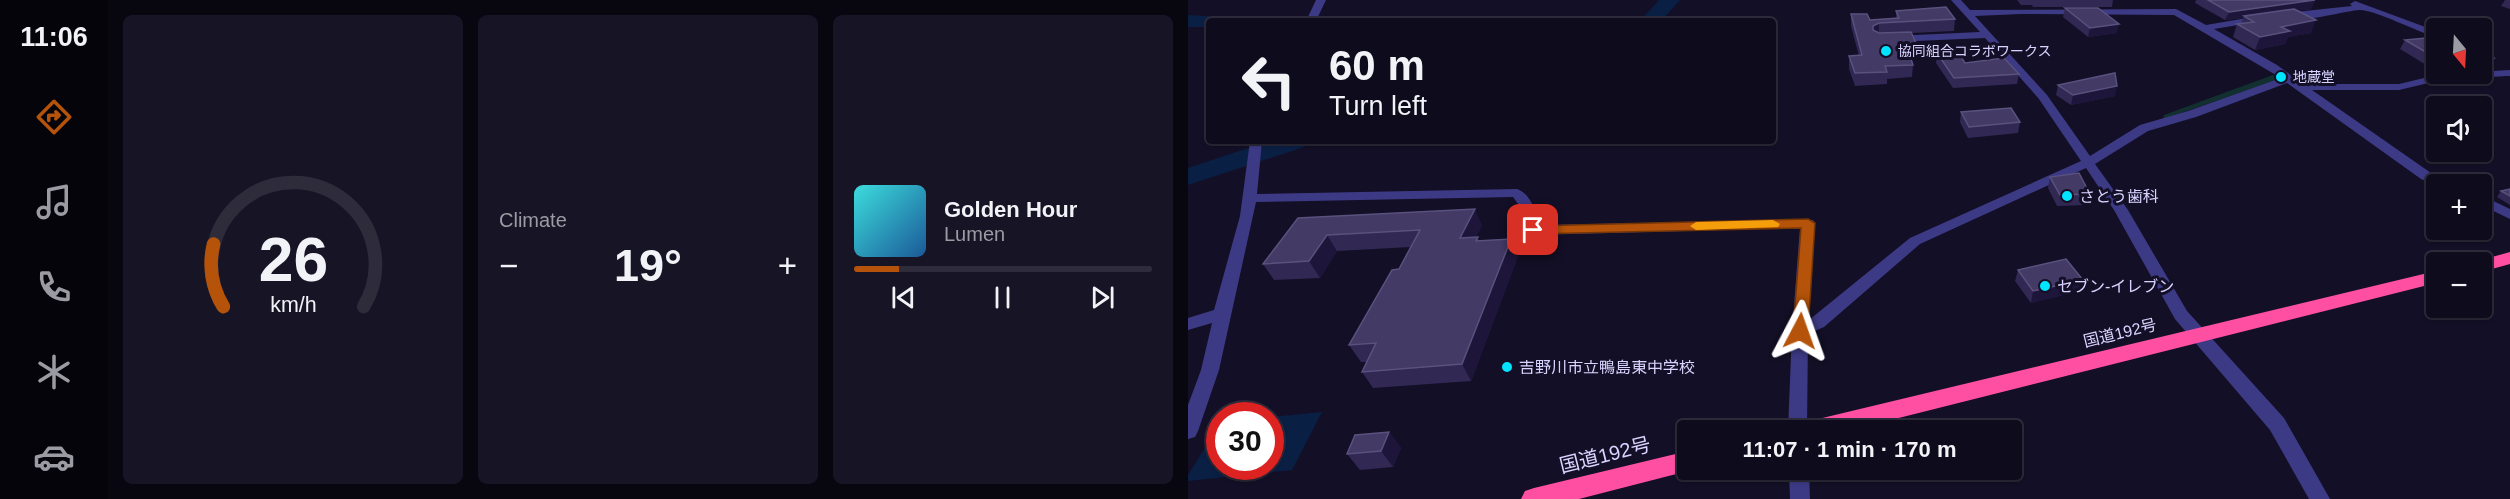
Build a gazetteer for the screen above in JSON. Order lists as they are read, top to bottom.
{
  "streets": {
    "highway": ["国道192号"]
  },
  "places": [
    "協同組合コラボワークス",
    "地蔵堂",
    "さとう歯科",
    "セブン-イレブン",
    "吉野川市立鴨島東中学校"
  ],
  "north": "bottom",
  "page": {
    "tabs": "11:06",
    "tile": "Climate",
    "map_buttons": ["+", "−"],
    "turn": ["60 m", "Turn left"],
    "song": ["Golden Hour", "Lumen"],
    "heat": ["−", "19°", "+"],
    "limit": "30",
    "trip": "11:07 · 1 min · 170 m",
    "gauge": ["26", "km/h"]
  }
}
